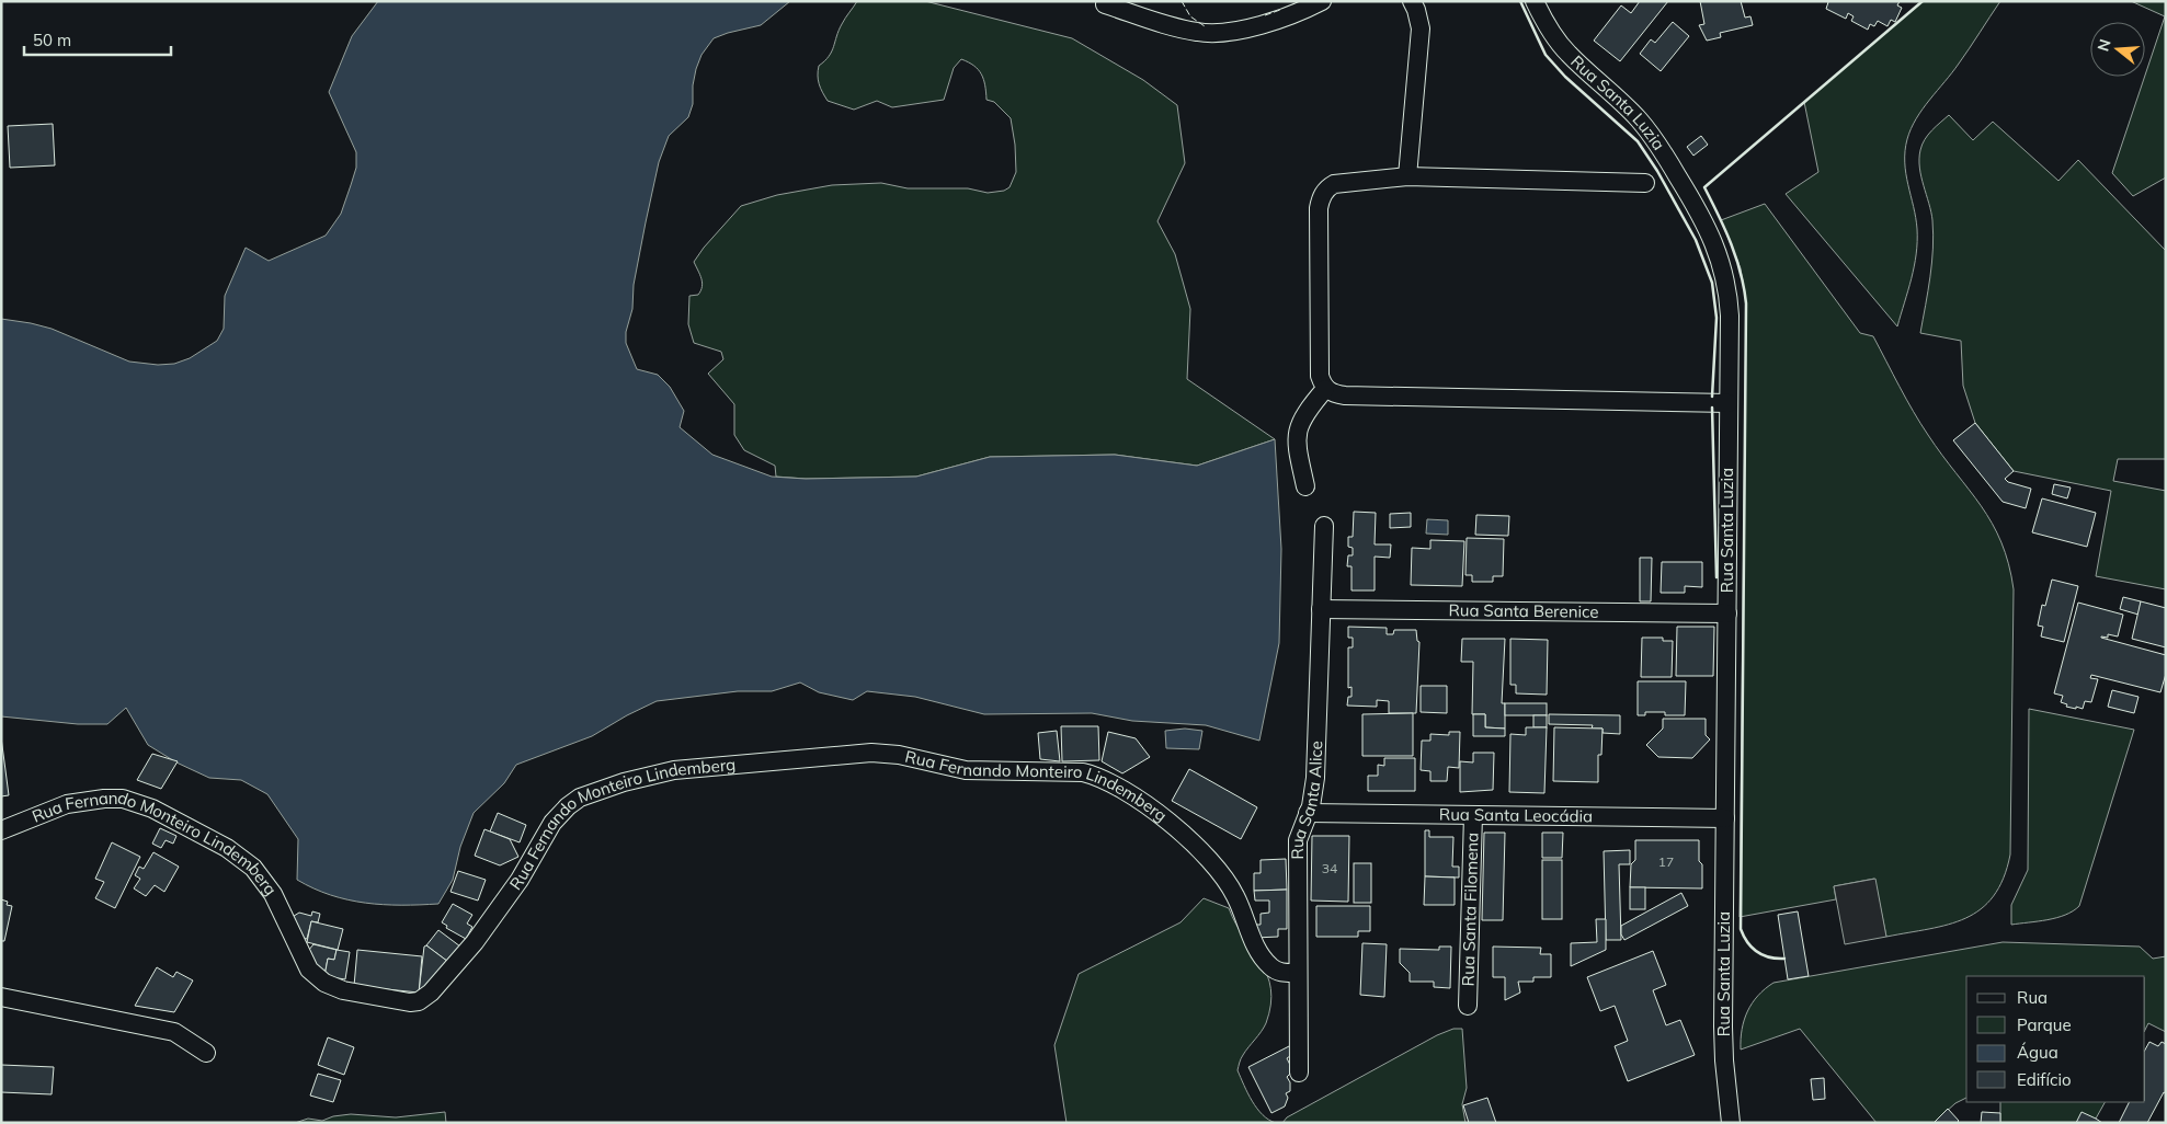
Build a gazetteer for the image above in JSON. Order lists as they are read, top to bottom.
{
  "streets": {
    "street": [
      "Rua Santa Luzia",
      "Rua Santa Berenice",
      "Rua Fernando Monteiro Lindemberg",
      "Rua Santa Alice",
      "Rua Santa Leocádia",
      "Rua Santa Filomena"
    ]
  },
  "crossings": [
    ["Rua Santa Luzia", "Rua Santa Berenice"],
    ["Rua Santa Luzia", "Rua Santa Leocádia"],
    ["Rua Santa Berenice", "Rua Santa Alice"],
    ["Rua Fernando Monteiro Lindemberg", "Rua Santa Alice"],
    ["Rua Santa Alice", "Rua Santa Leocádia"],
    ["Rua Santa Leocádia", "Rua Santa Filomena"]
  ],
  "house_numbers": ["17", "34"],
  "legend": [
    "Rua",
    "Parque",
    "Água",
    "Edifício"
  ],
  "scale_bar": "50 m",
  "north": "left"
}
